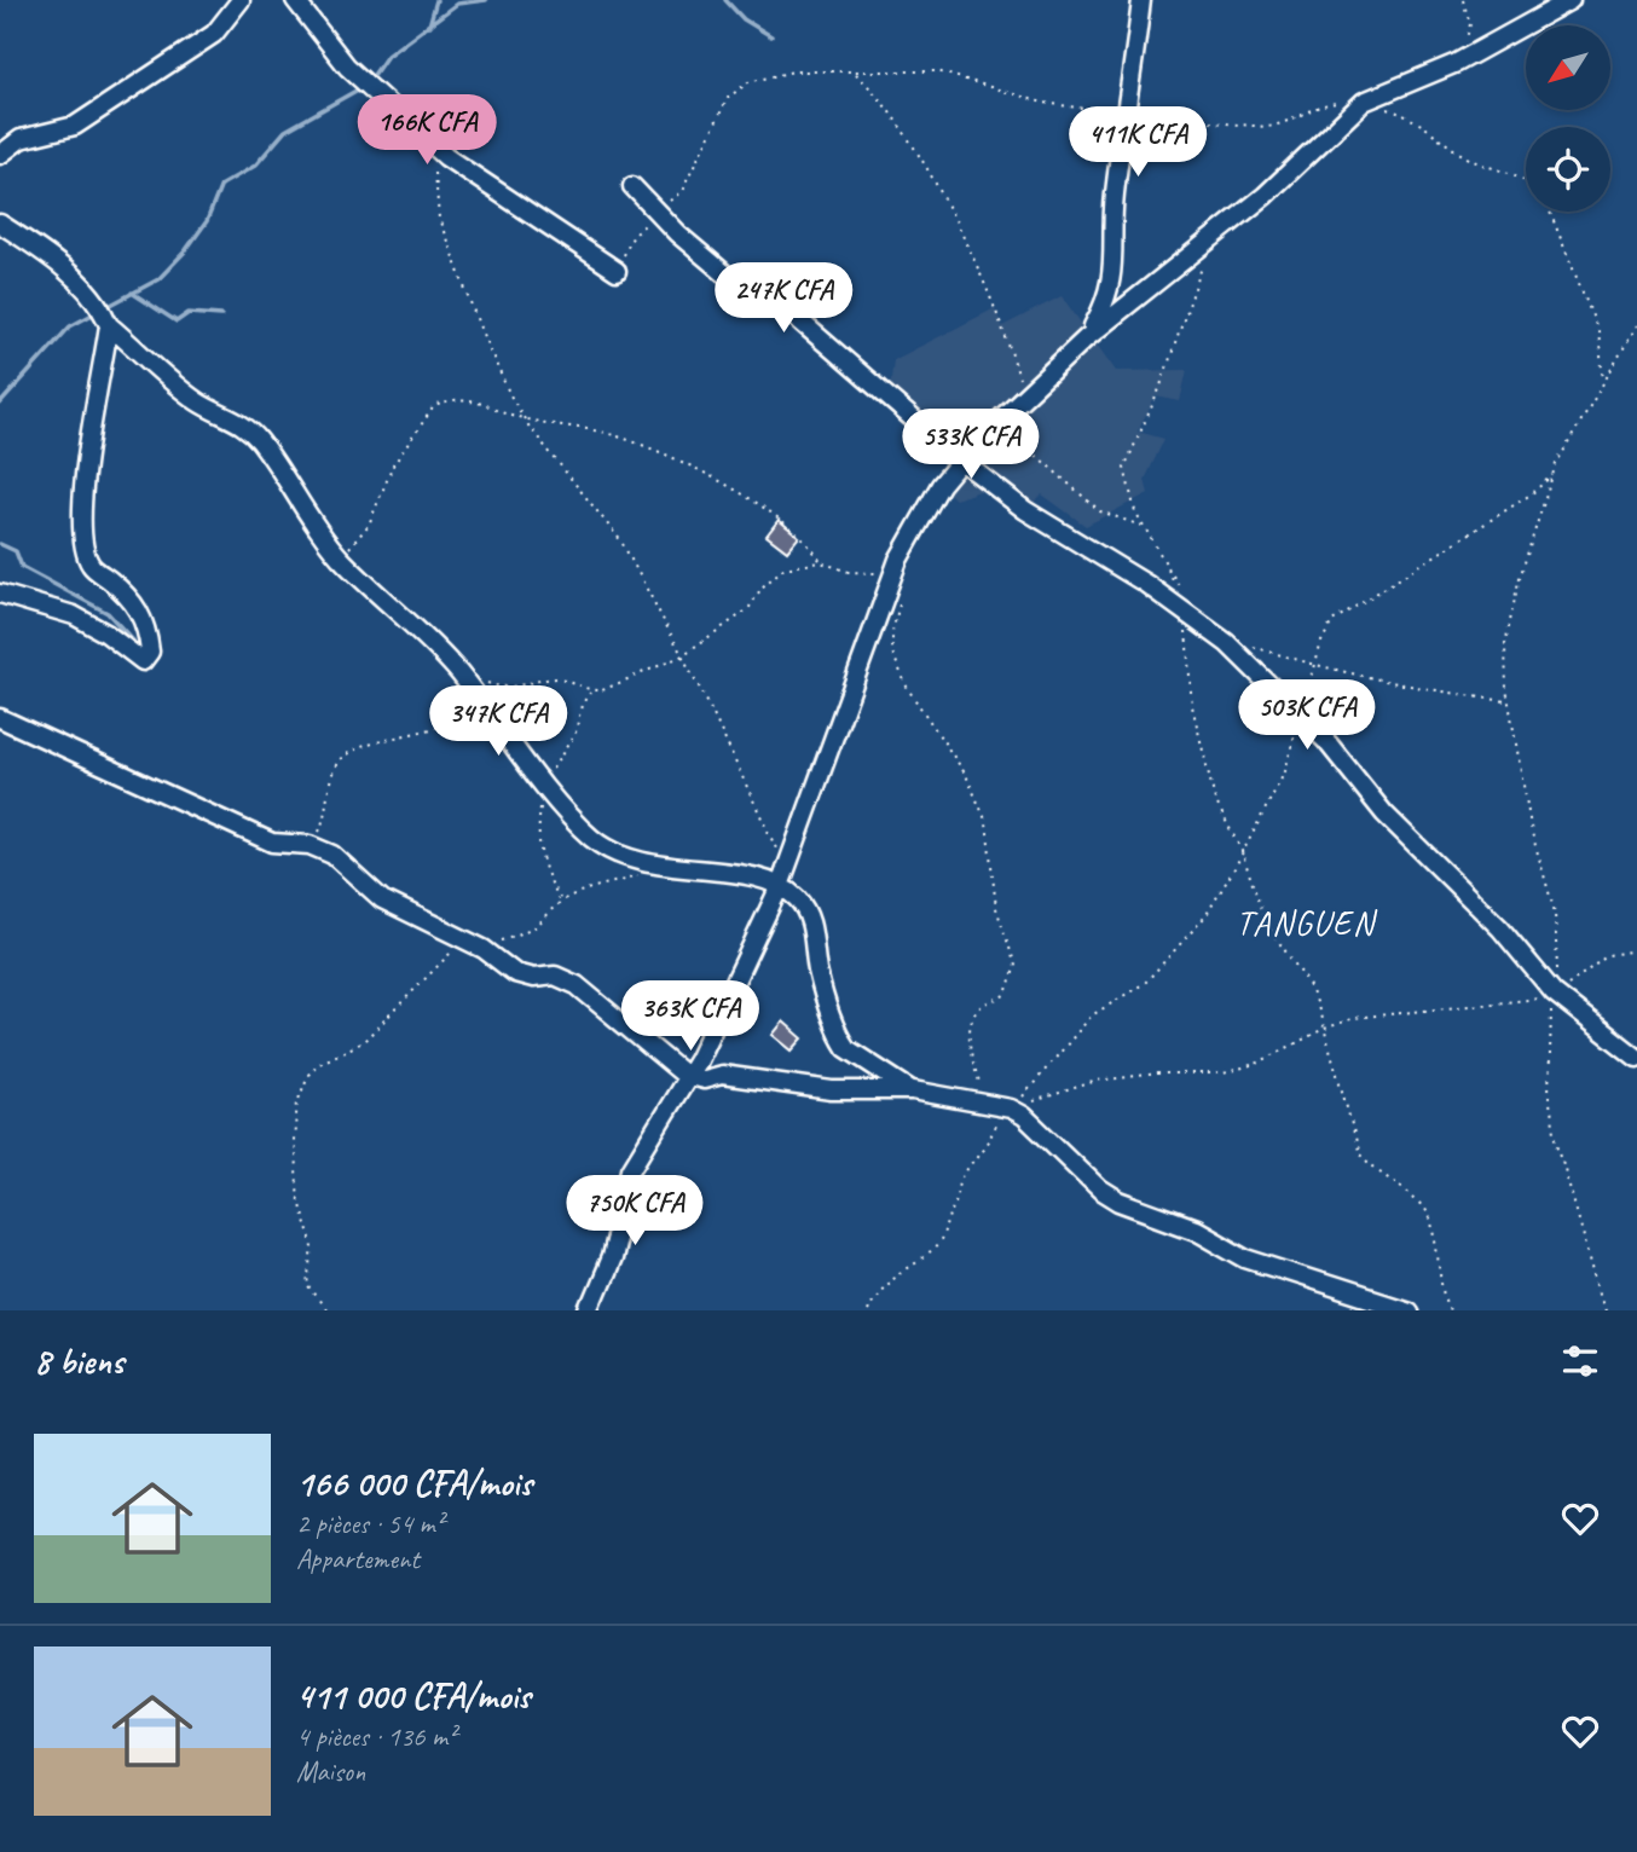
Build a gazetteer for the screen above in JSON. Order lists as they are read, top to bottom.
{
  "districts": ["TANGUEN"],
  "north": "bottom left",
  "page": {
    "price": [
      "166K CFA",
      "411K CFA",
      "247K CFA",
      "533K CFA",
      "503K CFA",
      "347K CFA",
      "363K CFA",
      "750K CFA"
    ],
    "heading": "8 biens",
    "list": [
      {
        "name": "166 000 CFA/mois",
        "note": "2 pièces · 54 m² · Appartement"
      },
      {
        "name": "411 000 CFA/mois",
        "note": "4 pièces · 136 m² · Maison"
      }
    ]
  }
}
